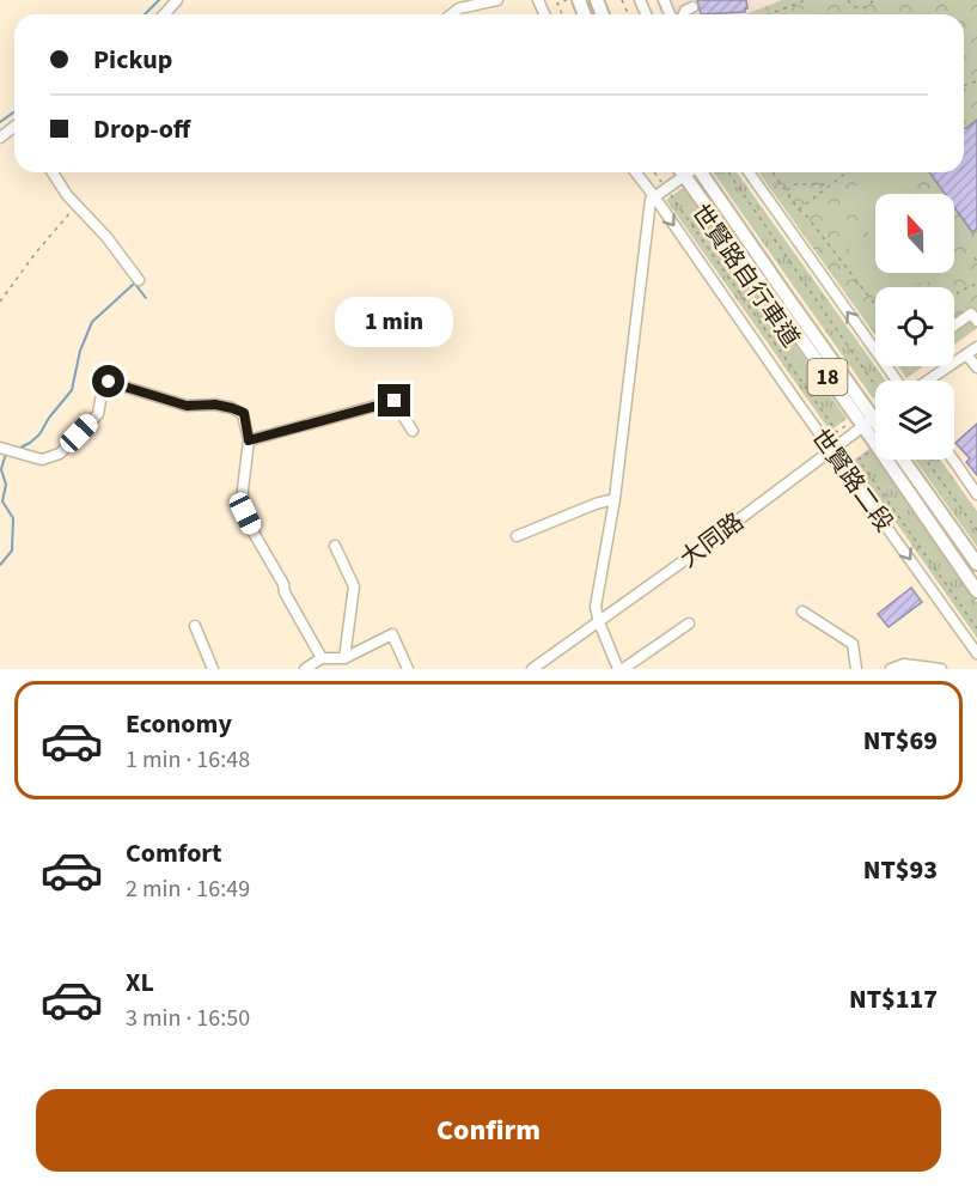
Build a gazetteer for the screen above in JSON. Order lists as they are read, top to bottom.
{
  "streets": {
    "main road": ["18", "世賢路二段"],
    "street": ["大同路"],
    "path": ["世賢路自行車道"]
  },
  "crossings": [
    ["世賢路二段", "大同路"]
  ],
  "one_way": ["世賢路二段"],
  "north": "top",
  "page": {
    "banner": ["Pickup", "Drop-off"],
    "bubble": "1 min",
    "list": [
      {
        "name": "Economy",
        "note": "1 min · 16:48",
        "value": "NT$69"
      },
      {
        "name": "Comfort",
        "note": "2 min · 16:49",
        "value": "NT$93"
      },
      {
        "name": "XL",
        "note": "3 min · 16:50",
        "value": "NT$117"
      }
    ],
    "buttons": "Confirm"
  }
}
